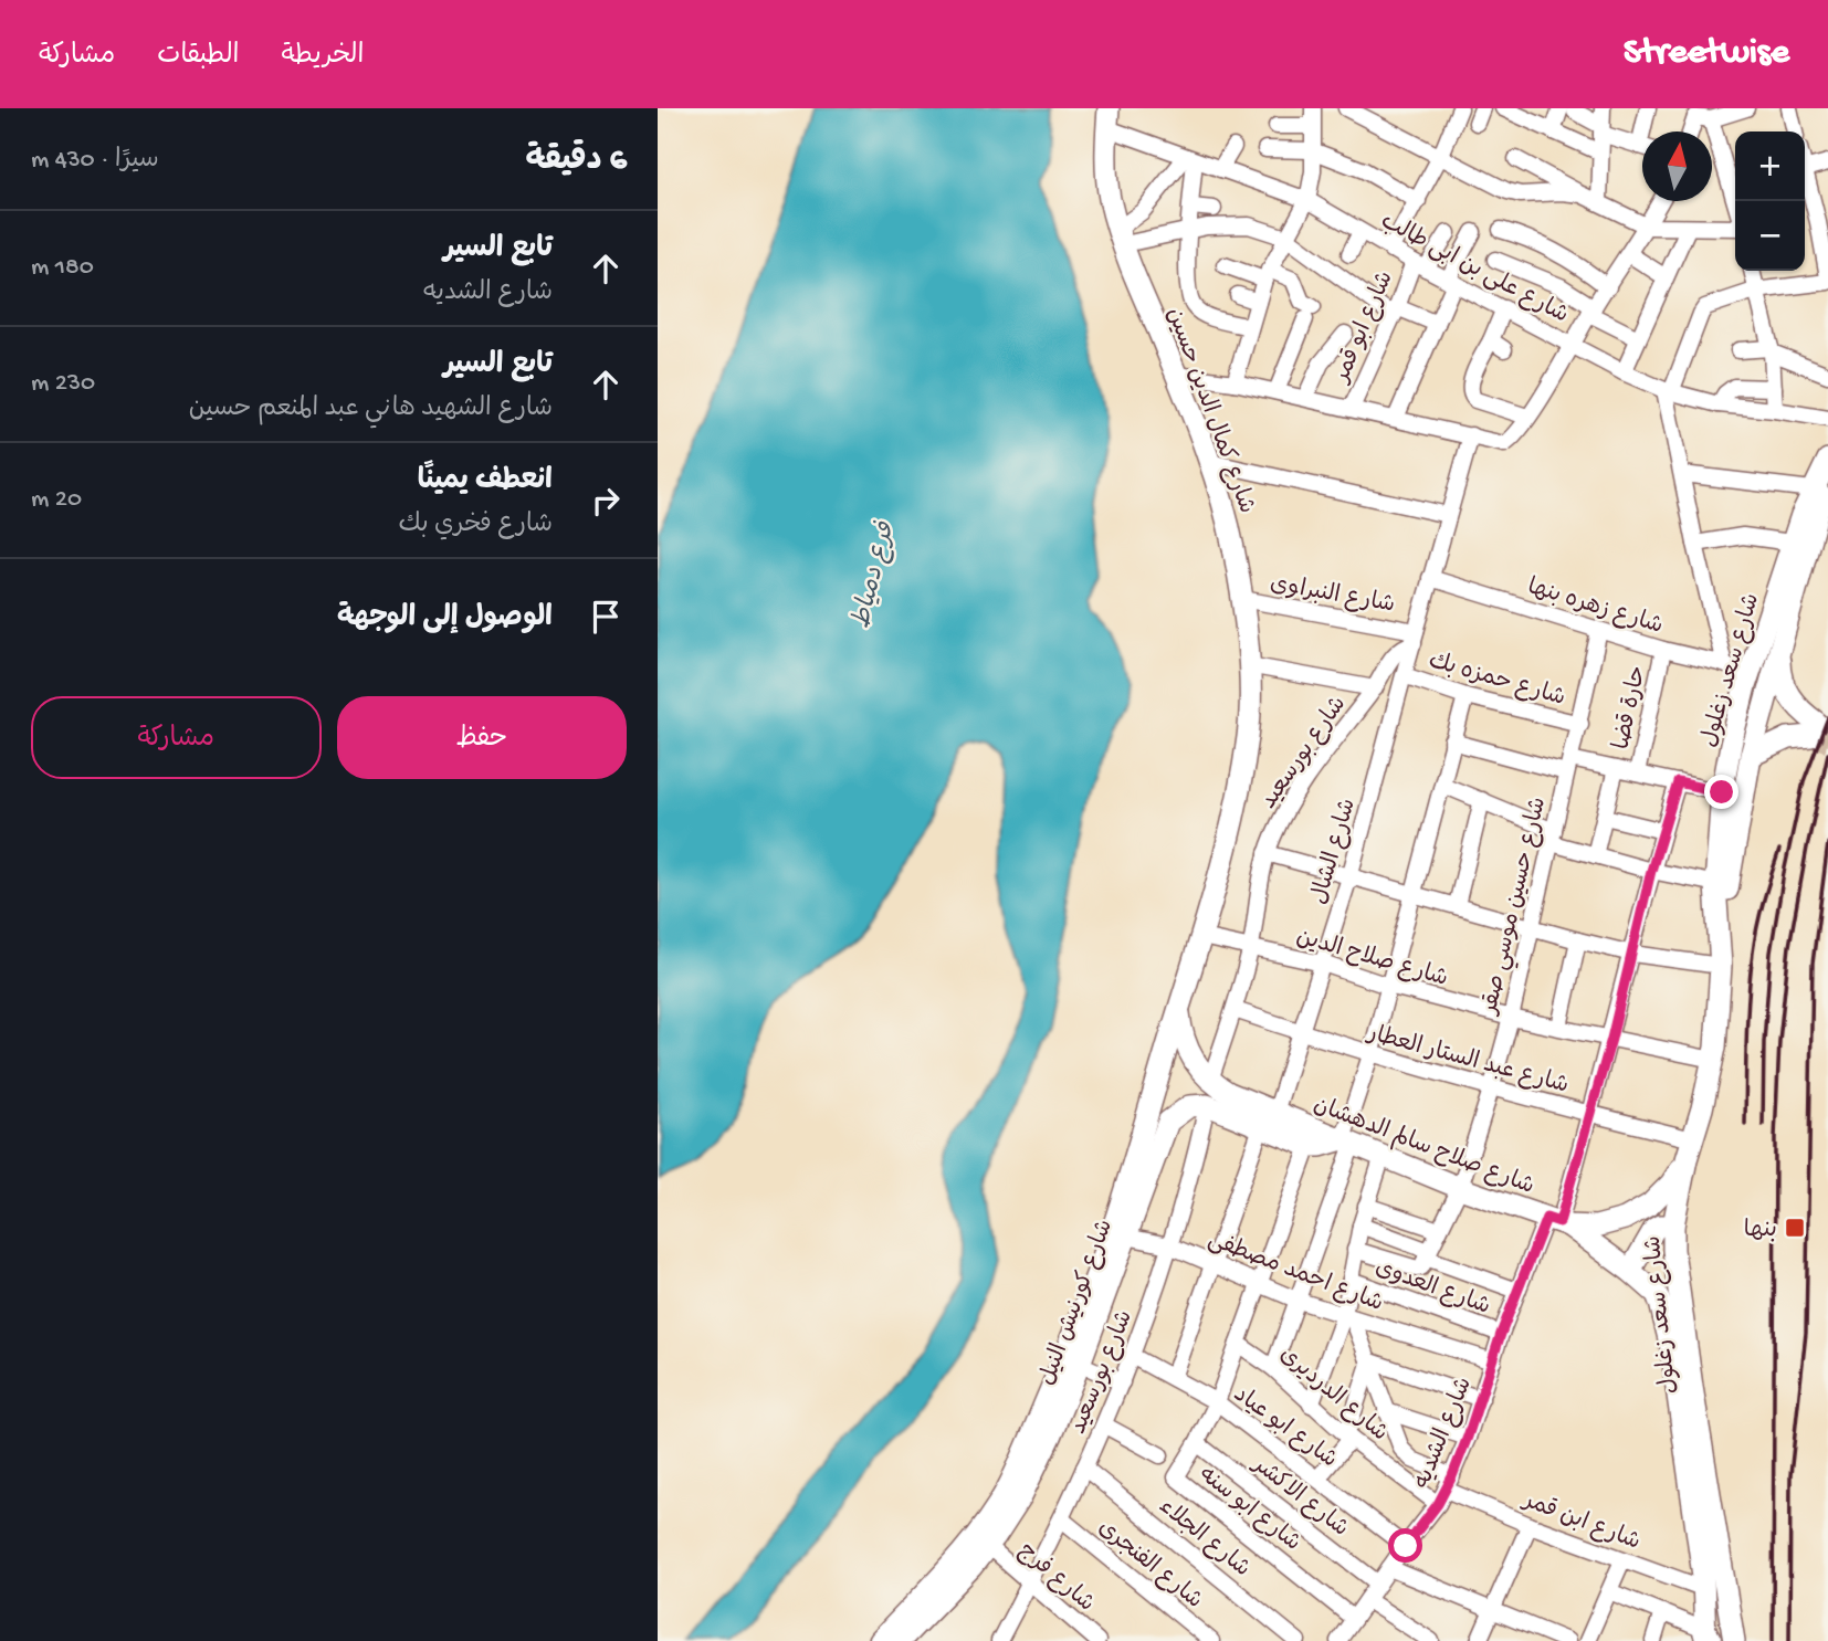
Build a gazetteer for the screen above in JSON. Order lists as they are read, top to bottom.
{
  "streets": {
    "main road": [
      "شارع كمال الدين حسين",
      "شارع سعد زغلول",
      "شارع صلاح سالم الدهشان",
      "شارع كورنيش النيل"
    ],
    "street": [
      "شارع على بن ابى طالب",
      "شارع ابو قمر",
      "شارع النبراوى",
      "شارع زهره بنها",
      "شارع حمزه بك",
      "حارة قضا",
      "شارع بورسعيد",
      "شارع الشال",
      "شارع حسين موسي صقر",
      "شارع صلاح الدين",
      "شارع عبد الستار العطار",
      "شارع احمد مصطفى",
      "شارع العدوى",
      "شارع الدرديرى",
      "شارع ابو عياد",
      "شارع الشديه",
      "شارع الاكشر",
      "شارع ابو سنه",
      "شارع ابن قمر",
      "شارع الجلاء",
      "شارع الفنجرى",
      "شارع فرج"
    ]
  },
  "crossings": [
    ["شارع على بن ابى طالب", "شارع ابو قمر"],
    ["شارع على بن ابى طالب", "شارع كمال الدين حسين"],
    ["شارع كمال الدين حسين", "شارع النبراوى"],
    ["شارع كمال الدين حسين", "شارع صلاح الدين"],
    ["شارع كمال الدين حسين", "شارع صلاح سالم الدهشان"],
    ["شارع كمال الدين حسين", "شارع كورنيش النيل"],
    ["شارع النبراوى", "شارع بورسعيد"],
    ["شارع النبراوى", "شارع الشال"],
    ["شارع زهره بنها", "شارع سعد زغلول"],
    ["شارع زهره بنها", "حارة قضا"],
    ["شارع زهره بنها", "شارع الشال"],
    ["شارع زهره بنها", "شارع حسين موسي صقر"],
    ["شارع سعد زغلول", "شارع صلاح الدين"],
    ["شارع سعد زغلول", "شارع عبد الستار العطار"],
    ["شارع سعد زغلول", "شارع صلاح سالم الدهشان"],
    ["شارع سعد زغلول", "شارع الشديه"],
    ["شارع سعد زغلول", "شارع ابن قمر"],
    ["شارع حمزه بك", "شارع الشال"],
    ["شارع حمزه بك", "شارع حسين موسي صقر"],
    ["شارع بورسعيد", "شارع الشال"],
    ["شارع بورسعيد", "شارع صلاح الدين"],
    ["شارع بورسعيد", "شارع عبد الستار العطار"],
    ["شارع بورسعيد", "شارع صلاح سالم الدهشان"],
    ["شارع بورسعيد", "شارع احمد مصطفى"],
    ["شارع بورسعيد", "شارع كورنيش النيل"],
    ["شارع بورسعيد", "شارع ابو عياد"],
    ["شارع بورسعيد", "شارع الجلاء"],
    ["شارع بورسعيد", "شارع الفنجرى"],
    ["شارع بورسعيد", "شارع فرج"],
    ["شارع الشال", "شارع صلاح الدين"],
    ["شارع الشال", "شارع عبد الستار العطار"],
    ["شارع الشال", "شارع صلاح سالم الدهشان"],
    ["شارع الشال", "شارع احمد مصطفى"],
    ["شارع الشال", "شارع ابو عياد"],
    ["شارع حسين موسي صقر", "شارع صلاح الدين"],
    ["شارع حسين موسي صقر", "شارع عبد الستار العطار"],
    ["شارع حسين موسي صقر", "شارع صلاح سالم الدهشان"],
    ["شارع صلاح الدين", "شارع الشديه"],
    ["شارع عبد الستار العطار", "شارع صلاح سالم الدهشان"],
    ["شارع عبد الستار العطار", "شارع الشديه"],
    ["شارع صلاح سالم الدهشان", "شارع كورنيش النيل"],
    ["شارع صلاح سالم الدهشان", "شارع الشديه"],
    ["شارع احمد مصطفى", "شارع كورنيش النيل"],
    ["شارع احمد مصطفى", "شارع الشديه"],
    ["شارع احمد مصطفى", "شارع ابو سنه"],
    ["شارع العدوى", "شارع الشديه"],
    ["شارع كورنيش النيل", "شارع فرج"],
    ["شارع الدرديرى", "شارع الشديه"],
    ["شارع الدرديرى", "شارع ابو سنه"],
    ["شارع الدرديرى", "شارع ابن قمر"],
    ["شارع ابو عياد", "شارع الشديه"],
    ["شارع ابو عياد", "شارع ابو سنه"],
    ["شارع الشديه", "شارع الاكشر"],
    ["شارع الشديه", "شارع ابو سنه"],
    ["شارع الشديه", "شارع ابن قمر"],
    ["شارع الاكشر", "شارع ابو سنه"]
  ],
  "water": ["فرع دمياط"],
  "places": {
    "transit": ["بنها"]
  },
  "north": "top",
  "page": {
    "header": "Streetwise",
    "nav": ["الخريطة", "الطبقات", "مشاركة"],
    "heading": ["6 دقيقة", "سيرًا · 430 m"],
    "map_buttons": ["+", "−"],
    "list": [
      ["تابع السير", "شارع الشديه", "180 m"],
      ["تابع السير", "شارع الشهيد هاني عبد المنعم حسين", "230 m"],
      ["انعطف يمينًا", "شارع فخري بك", "20 m"],
      "الوصول إلى الوجهة"
    ],
    "buttons": ["حفظ", "مشاركة"]
  }
}
